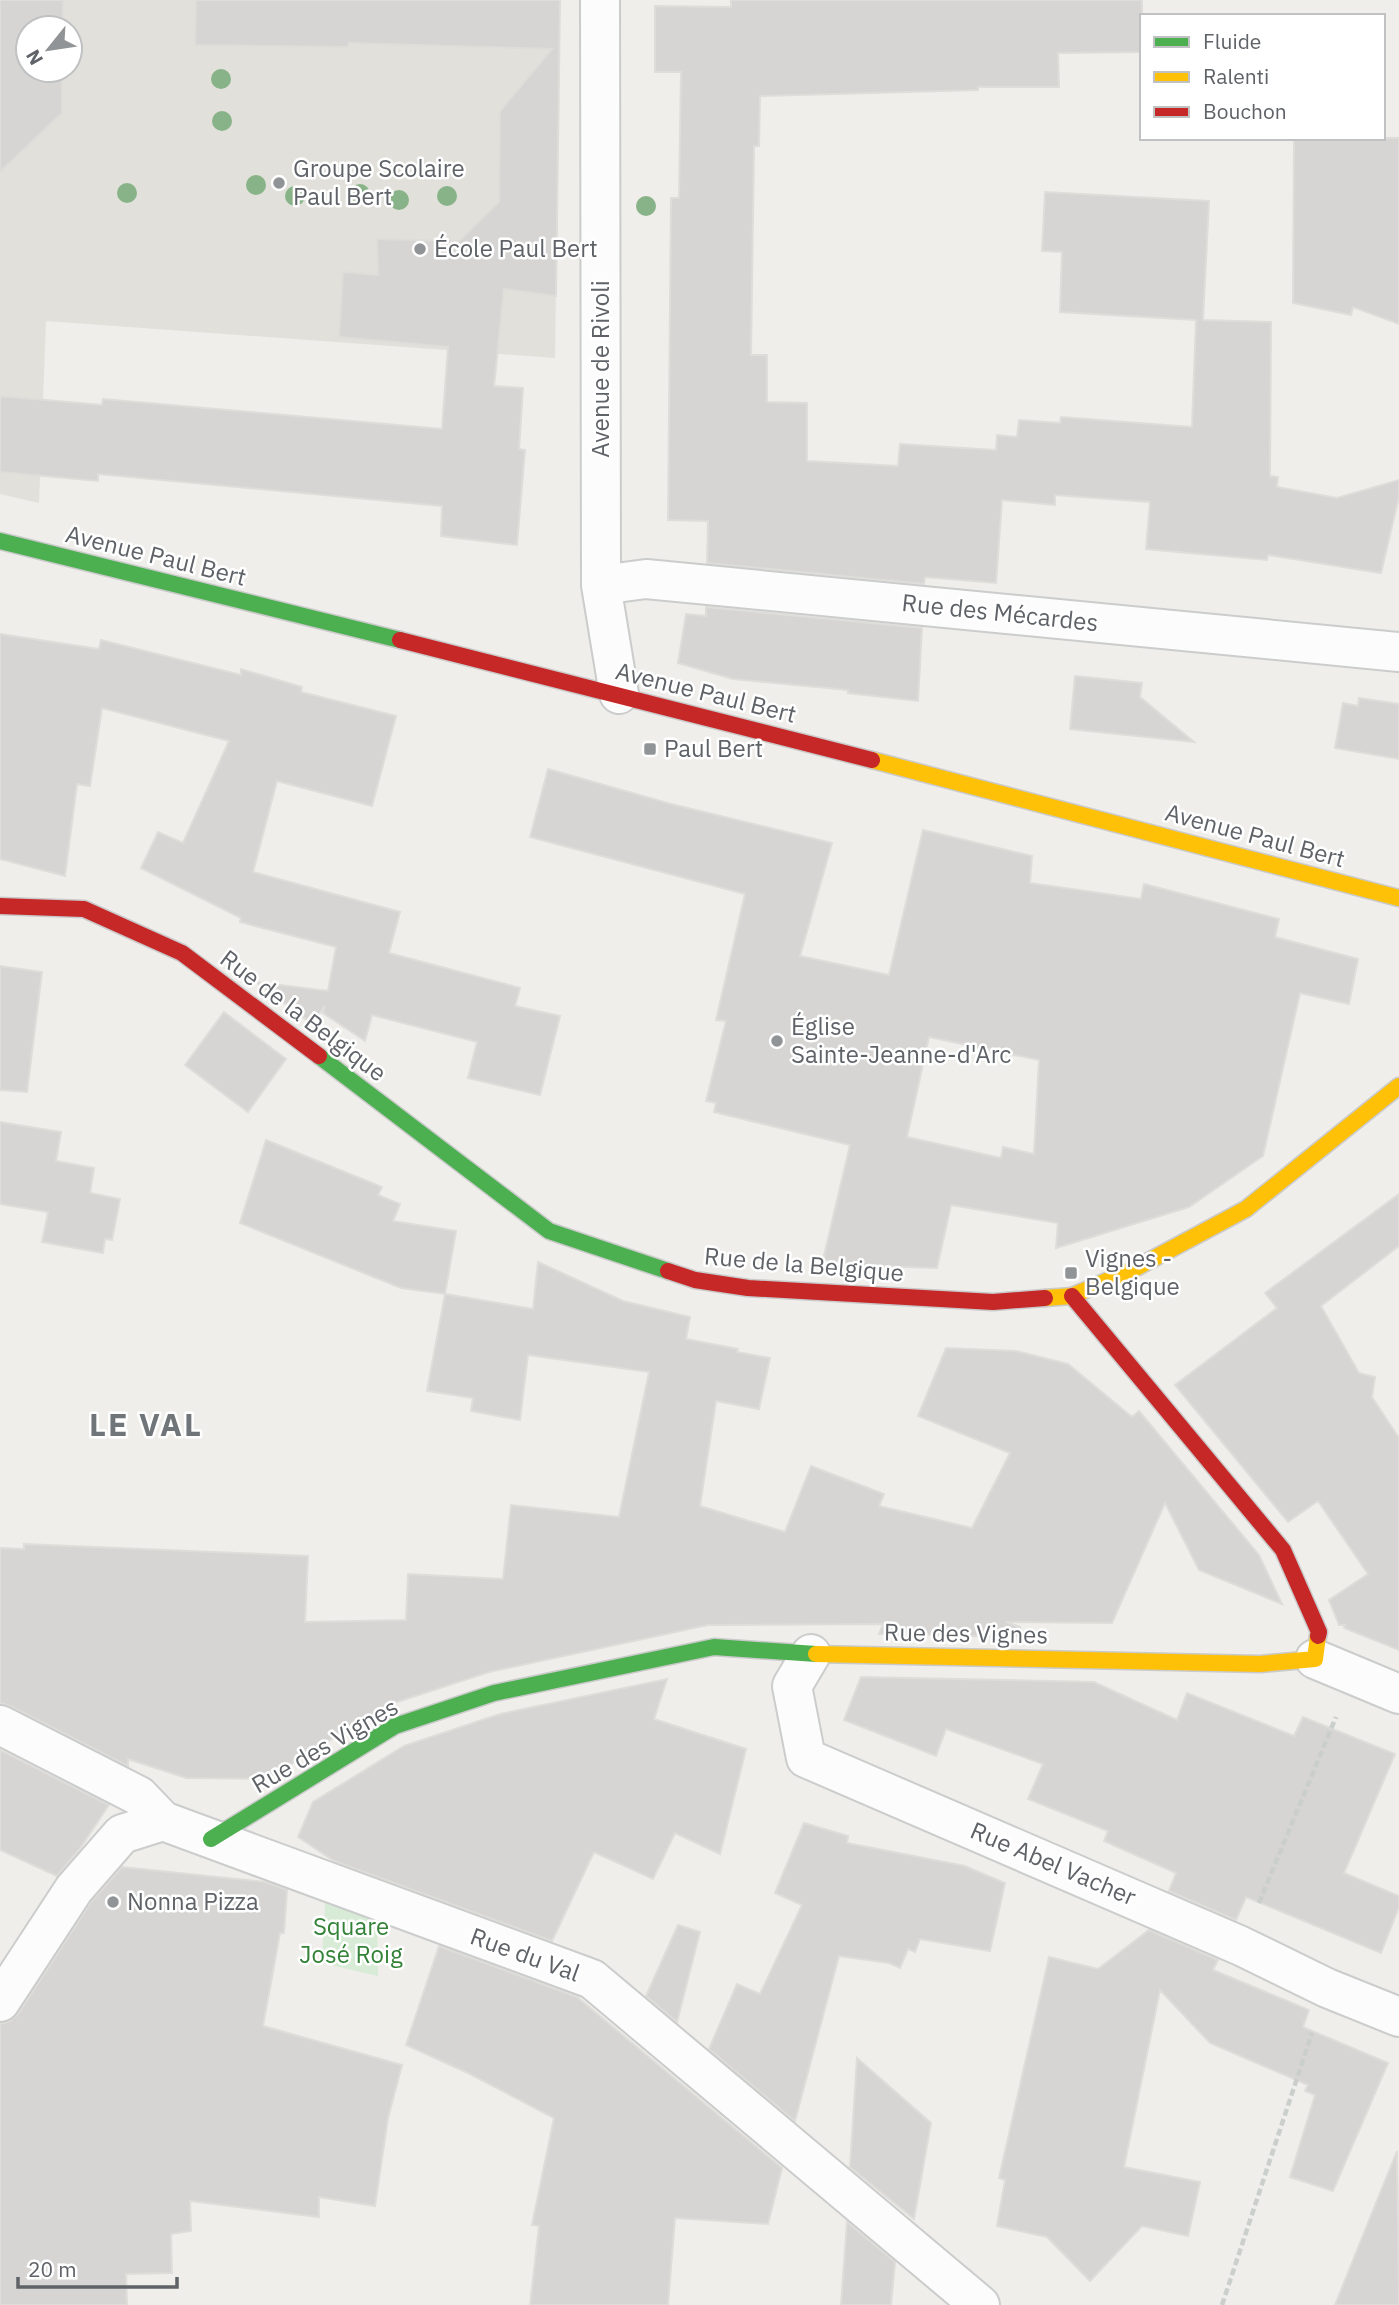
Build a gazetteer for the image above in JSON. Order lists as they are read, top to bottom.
{
  "streets": {
    "street": [
      "Avenue de Rivoli",
      "Avenue Paul Bert",
      "Rue des Mécardes",
      "Rue de la Belgique",
      "Rue des Vignes",
      "Rue Abel Vacher",
      "Rue du Val"
    ]
  },
  "crossings": [
    ["Avenue de Rivoli", "Avenue Paul Bert"],
    ["Avenue de Rivoli", "Rue des Mécardes"],
    ["Rue des Vignes", "Rue Abel Vacher"],
    ["Rue des Vignes", "Rue du Val"]
  ],
  "districts": ["LE VAL"],
  "parks": ["Square José Roig"],
  "places": {
    "other": [
      "Groupe Scolaire Paul Bert",
      "École Paul Bert",
      "Église Sainte-Jeanne-d'Arc",
      "Nonna Pizza"
    ],
    "transit": ["Paul Bert", "Vignes - Belgique"]
  },
  "legend": ["Fluide", "Ralenti", "Bouchon"],
  "scale_bar": "20 m",
  "north": "bottom left"
}
